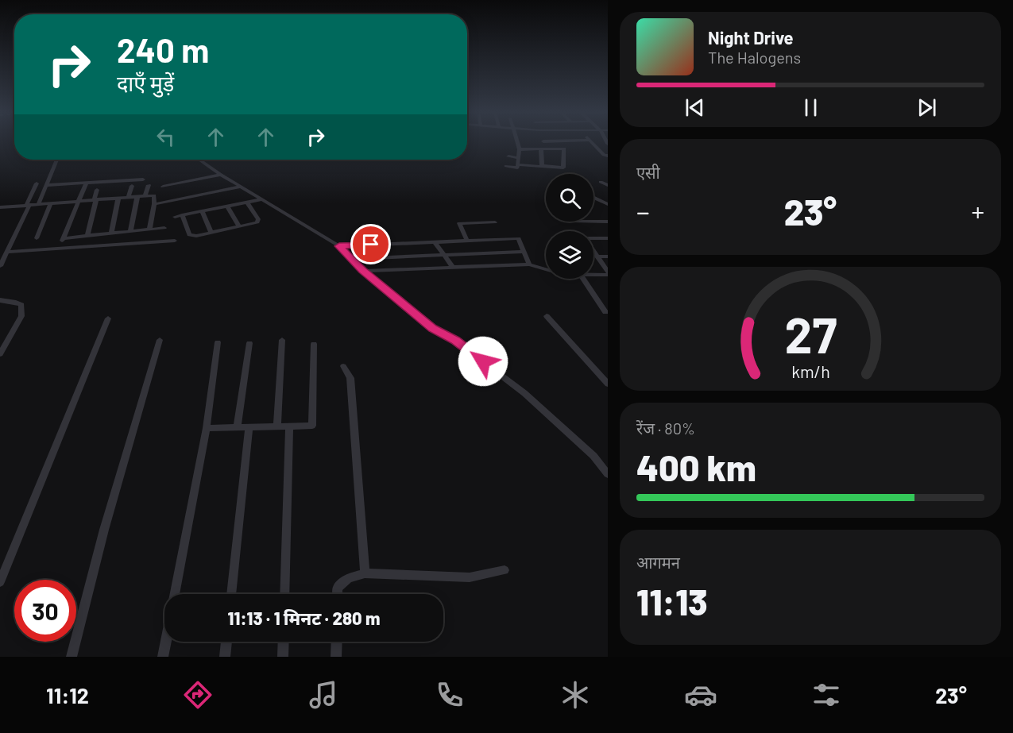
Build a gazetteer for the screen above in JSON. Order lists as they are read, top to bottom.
{
  "page": {
    "turn": ["240 m", "दाएँ मुड़ें"],
    "song": ["Night Drive", "The Halogens"],
    "tile": [
      "एसी",
      ["रेंज · 80%", "400 km"],
      ["आगमन", "11:13"]
    ],
    "heat": ["−", "23°", "+"],
    "limit": "30",
    "trip": "11:13 · 1 मिनट · 280 m",
    "tabs": ["11:12", "23°"],
    "gauge": ["27", "km/h"]
  }
}
